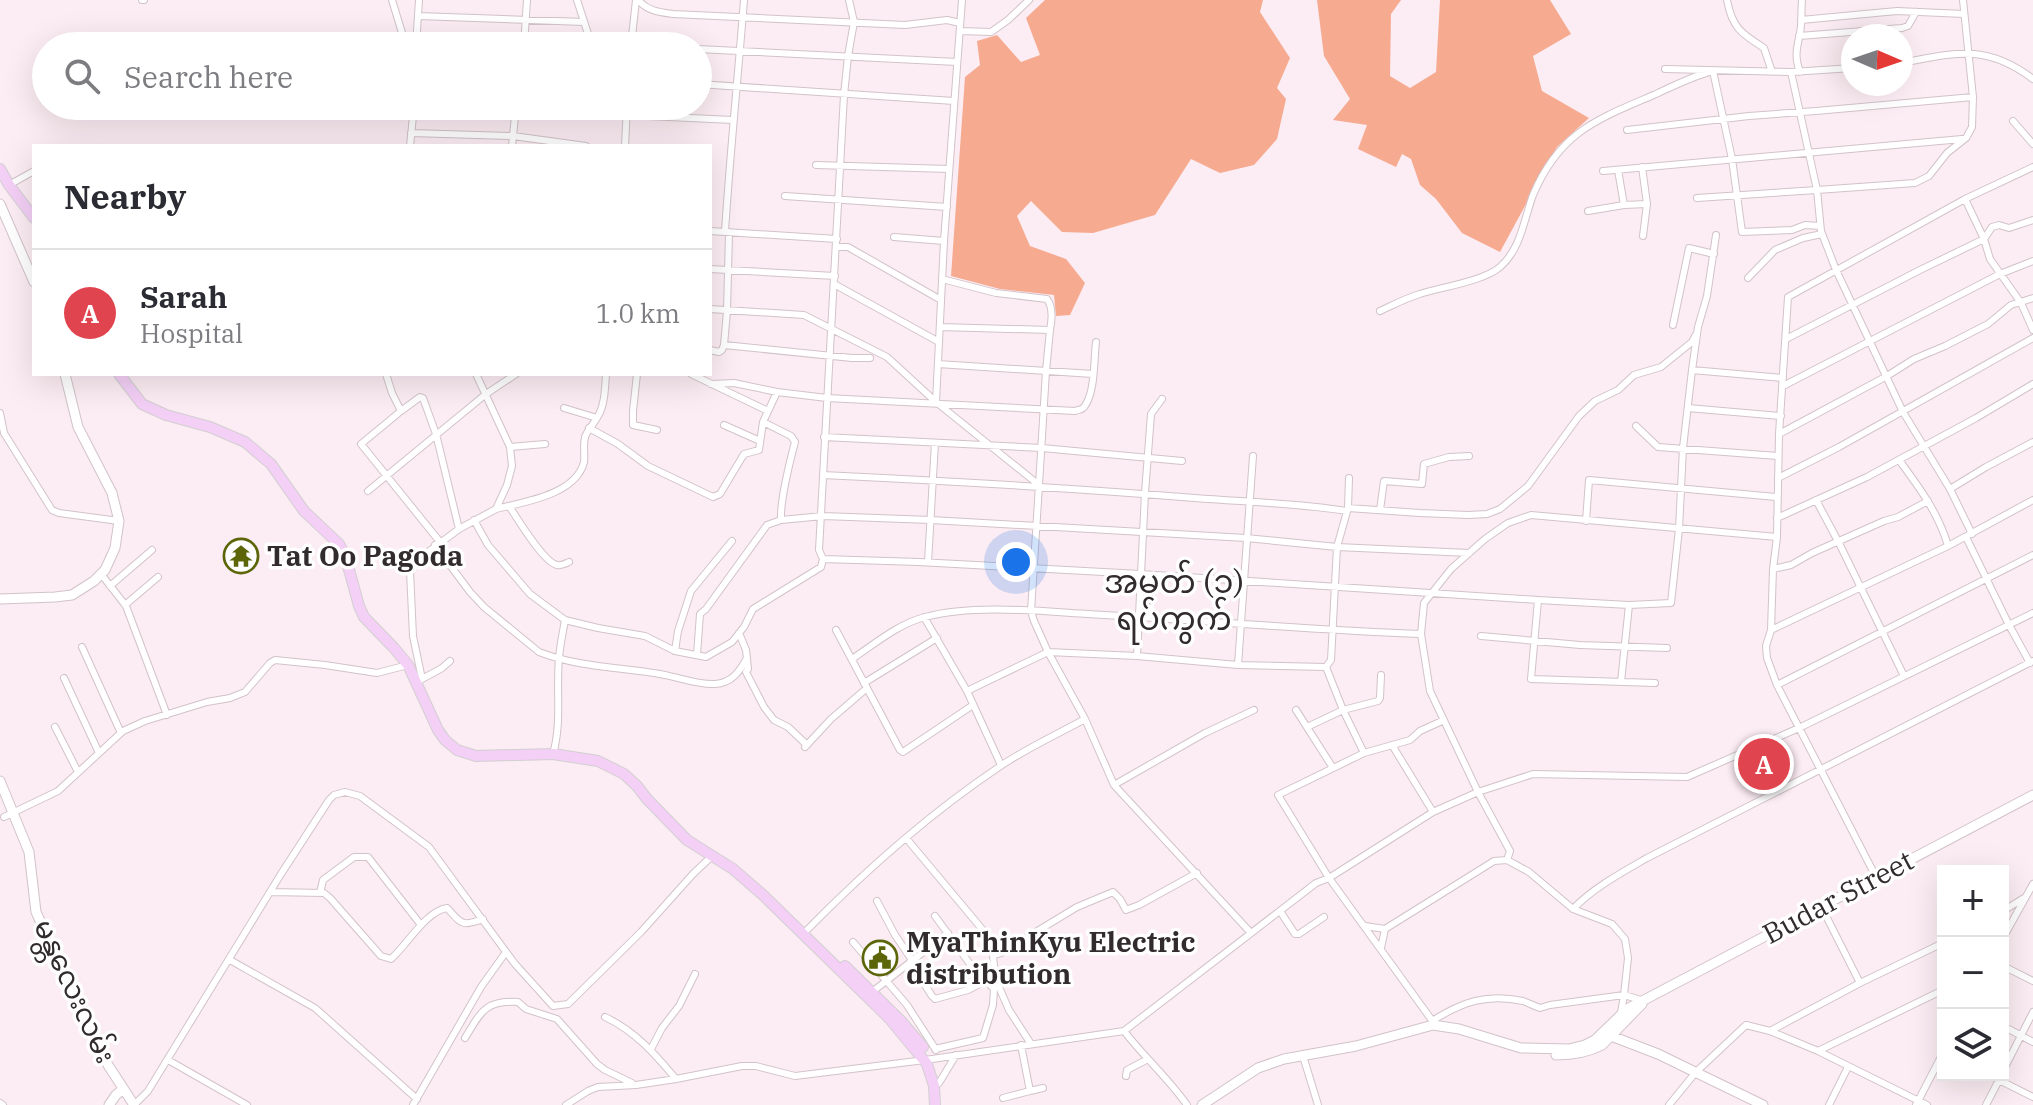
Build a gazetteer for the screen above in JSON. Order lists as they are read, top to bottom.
{
  "streets": {
    "main road": ["Budar Street", "မန္တလေးလမ်း"]
  },
  "districts": ["အမှတ် (၁) ရပ်ကွက်"],
  "places": {
    "temple": ["Tat Oo Pagoda"],
    "public building": ["MyaThinKyu Electric distribution"]
  },
  "north": "right",
  "page": {
    "search": "Search here",
    "heading": "Nearby",
    "list": [
      {
        "mark": "A",
        "name": "Sarah",
        "note": "Hospital",
        "value": "1.0 km"
      }
    ],
    "pins": "A",
    "map_buttons": ["+", "−"]
  }
}
